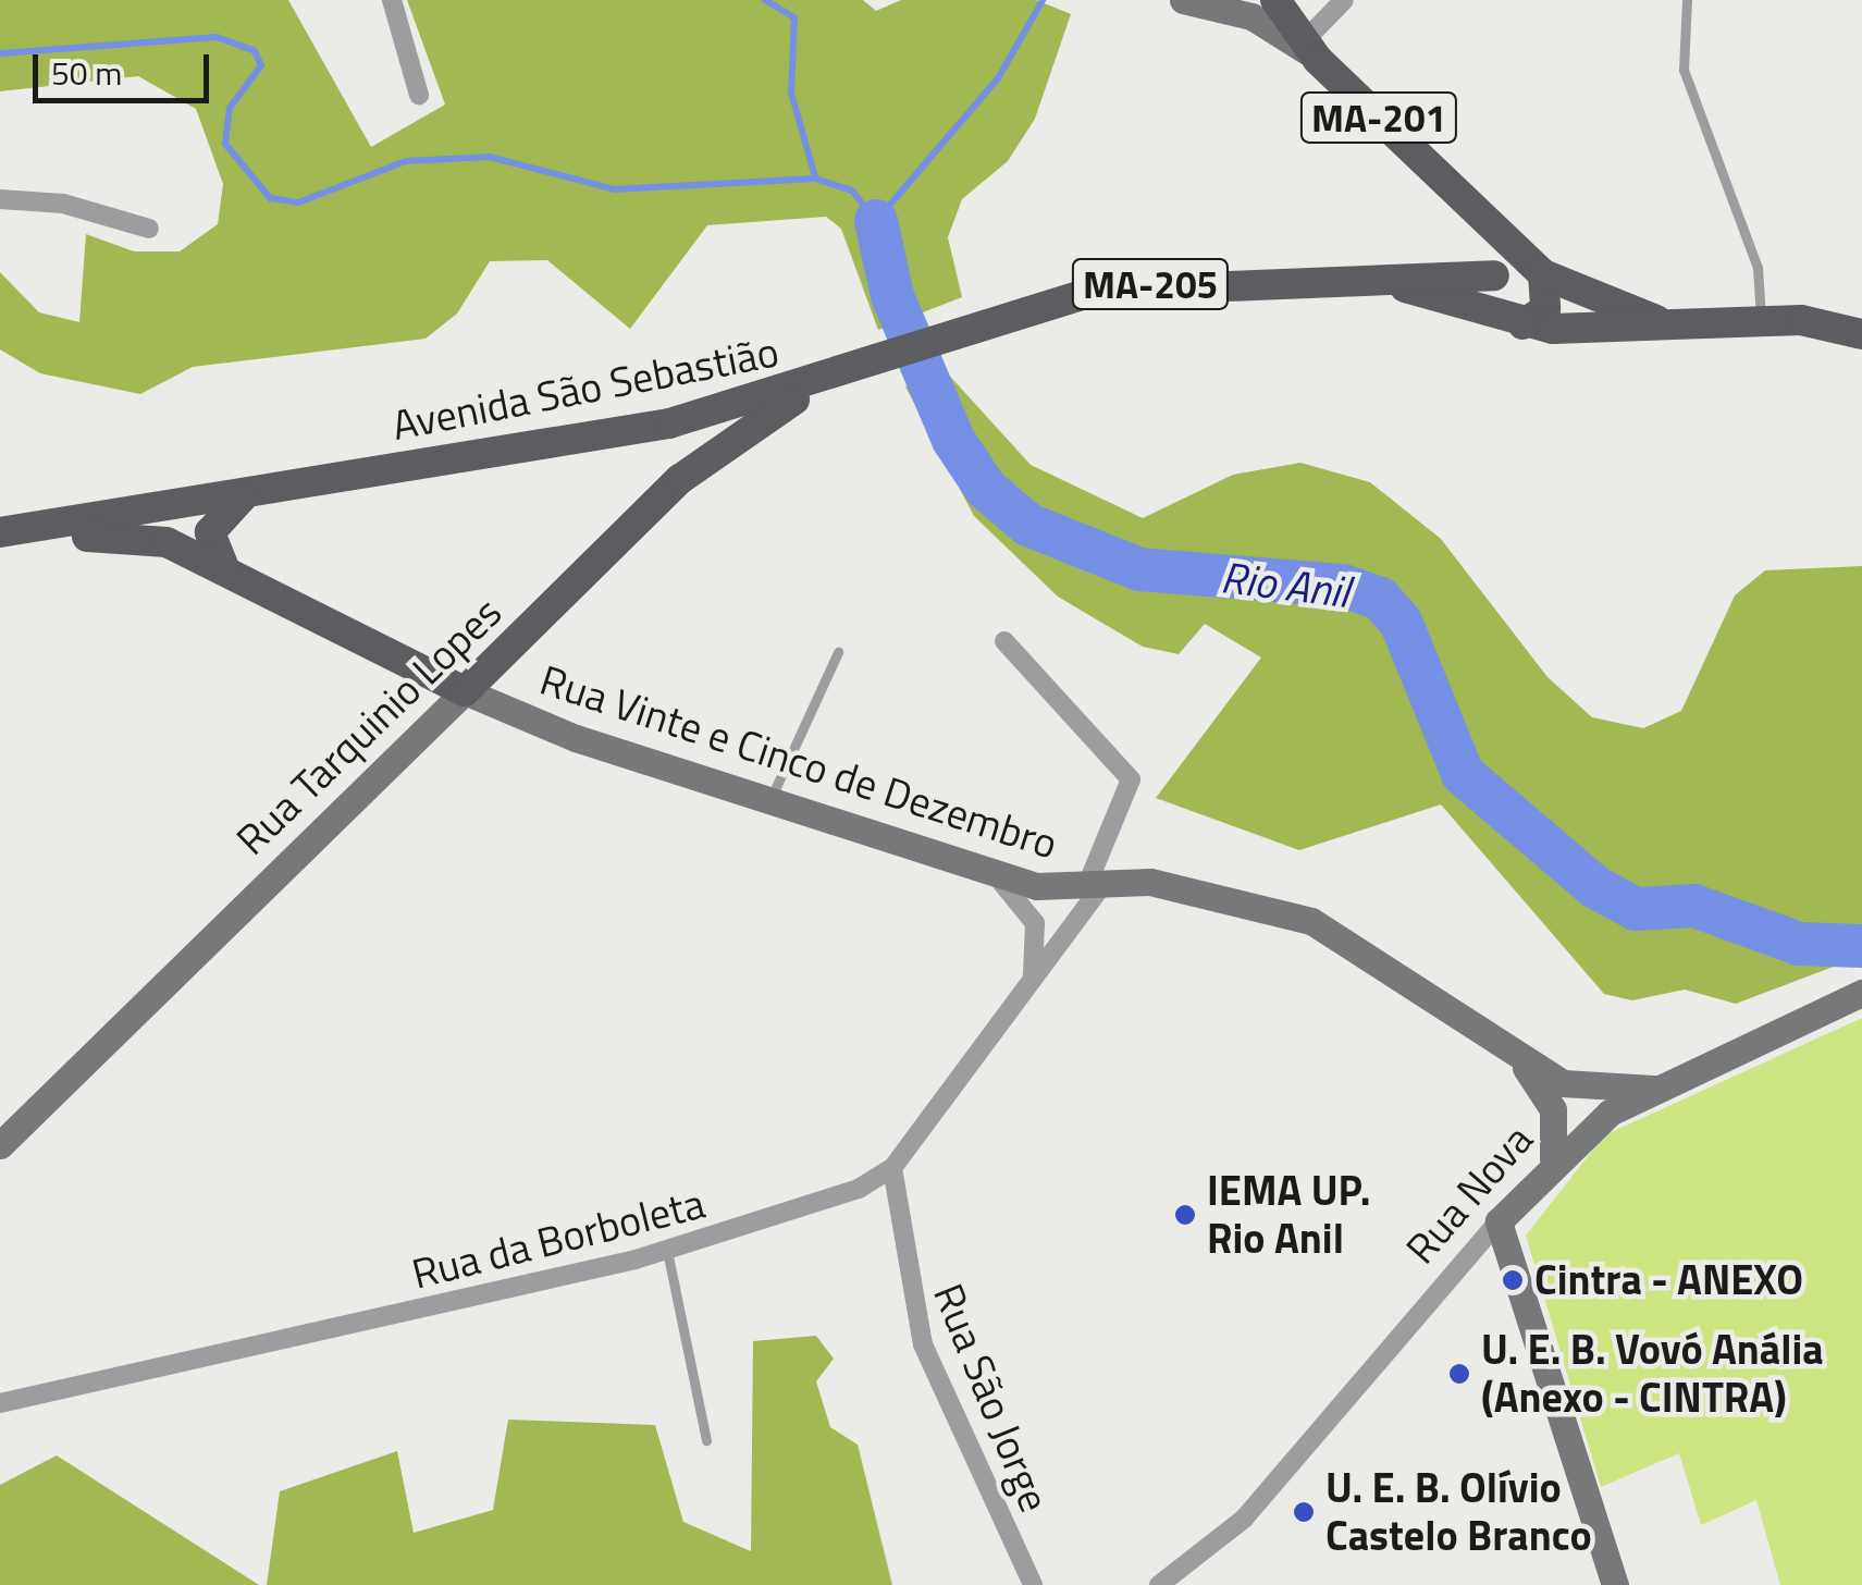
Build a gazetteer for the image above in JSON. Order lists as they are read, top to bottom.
{
  "streets": {
    "main road": [
      "MA-201",
      "MA-205",
      "Avenida São Sebastião",
      "Rua Tarquinio Lopes",
      "Rua Vinte e Cinco de Dezembro",
      "Rua Nova"
    ],
    "street": ["Rua da Borboleta", "Rua São Jorge"]
  },
  "crossings": [
    ["MA-201", "MA-205"],
    ["MA-201", "Avenida São Sebastião"],
    ["MA-205", "Avenida São Sebastião"],
    ["Avenida São Sebastião", "Rua Tarquinio Lopes"],
    ["Rua Tarquinio Lopes", "Rua Vinte e Cinco de Dezembro"],
    ["Rua Vinte e Cinco de Dezembro", "Rua Nova"],
    ["Rua Vinte e Cinco de Dezembro", "Rua da Borboleta"],
    ["Rua da Borboleta", "Rua São Jorge"]
  ],
  "water": ["Rio Anil"],
  "places": [
    "IEMA UP. Rio Anil",
    "Cintra - ANEXO",
    "U. E. B. Vovó Anália (Anexo - CINTRA)",
    "U. E. B. Olívio Castelo Branco"
  ],
  "scale_bar": "50 m"
}
